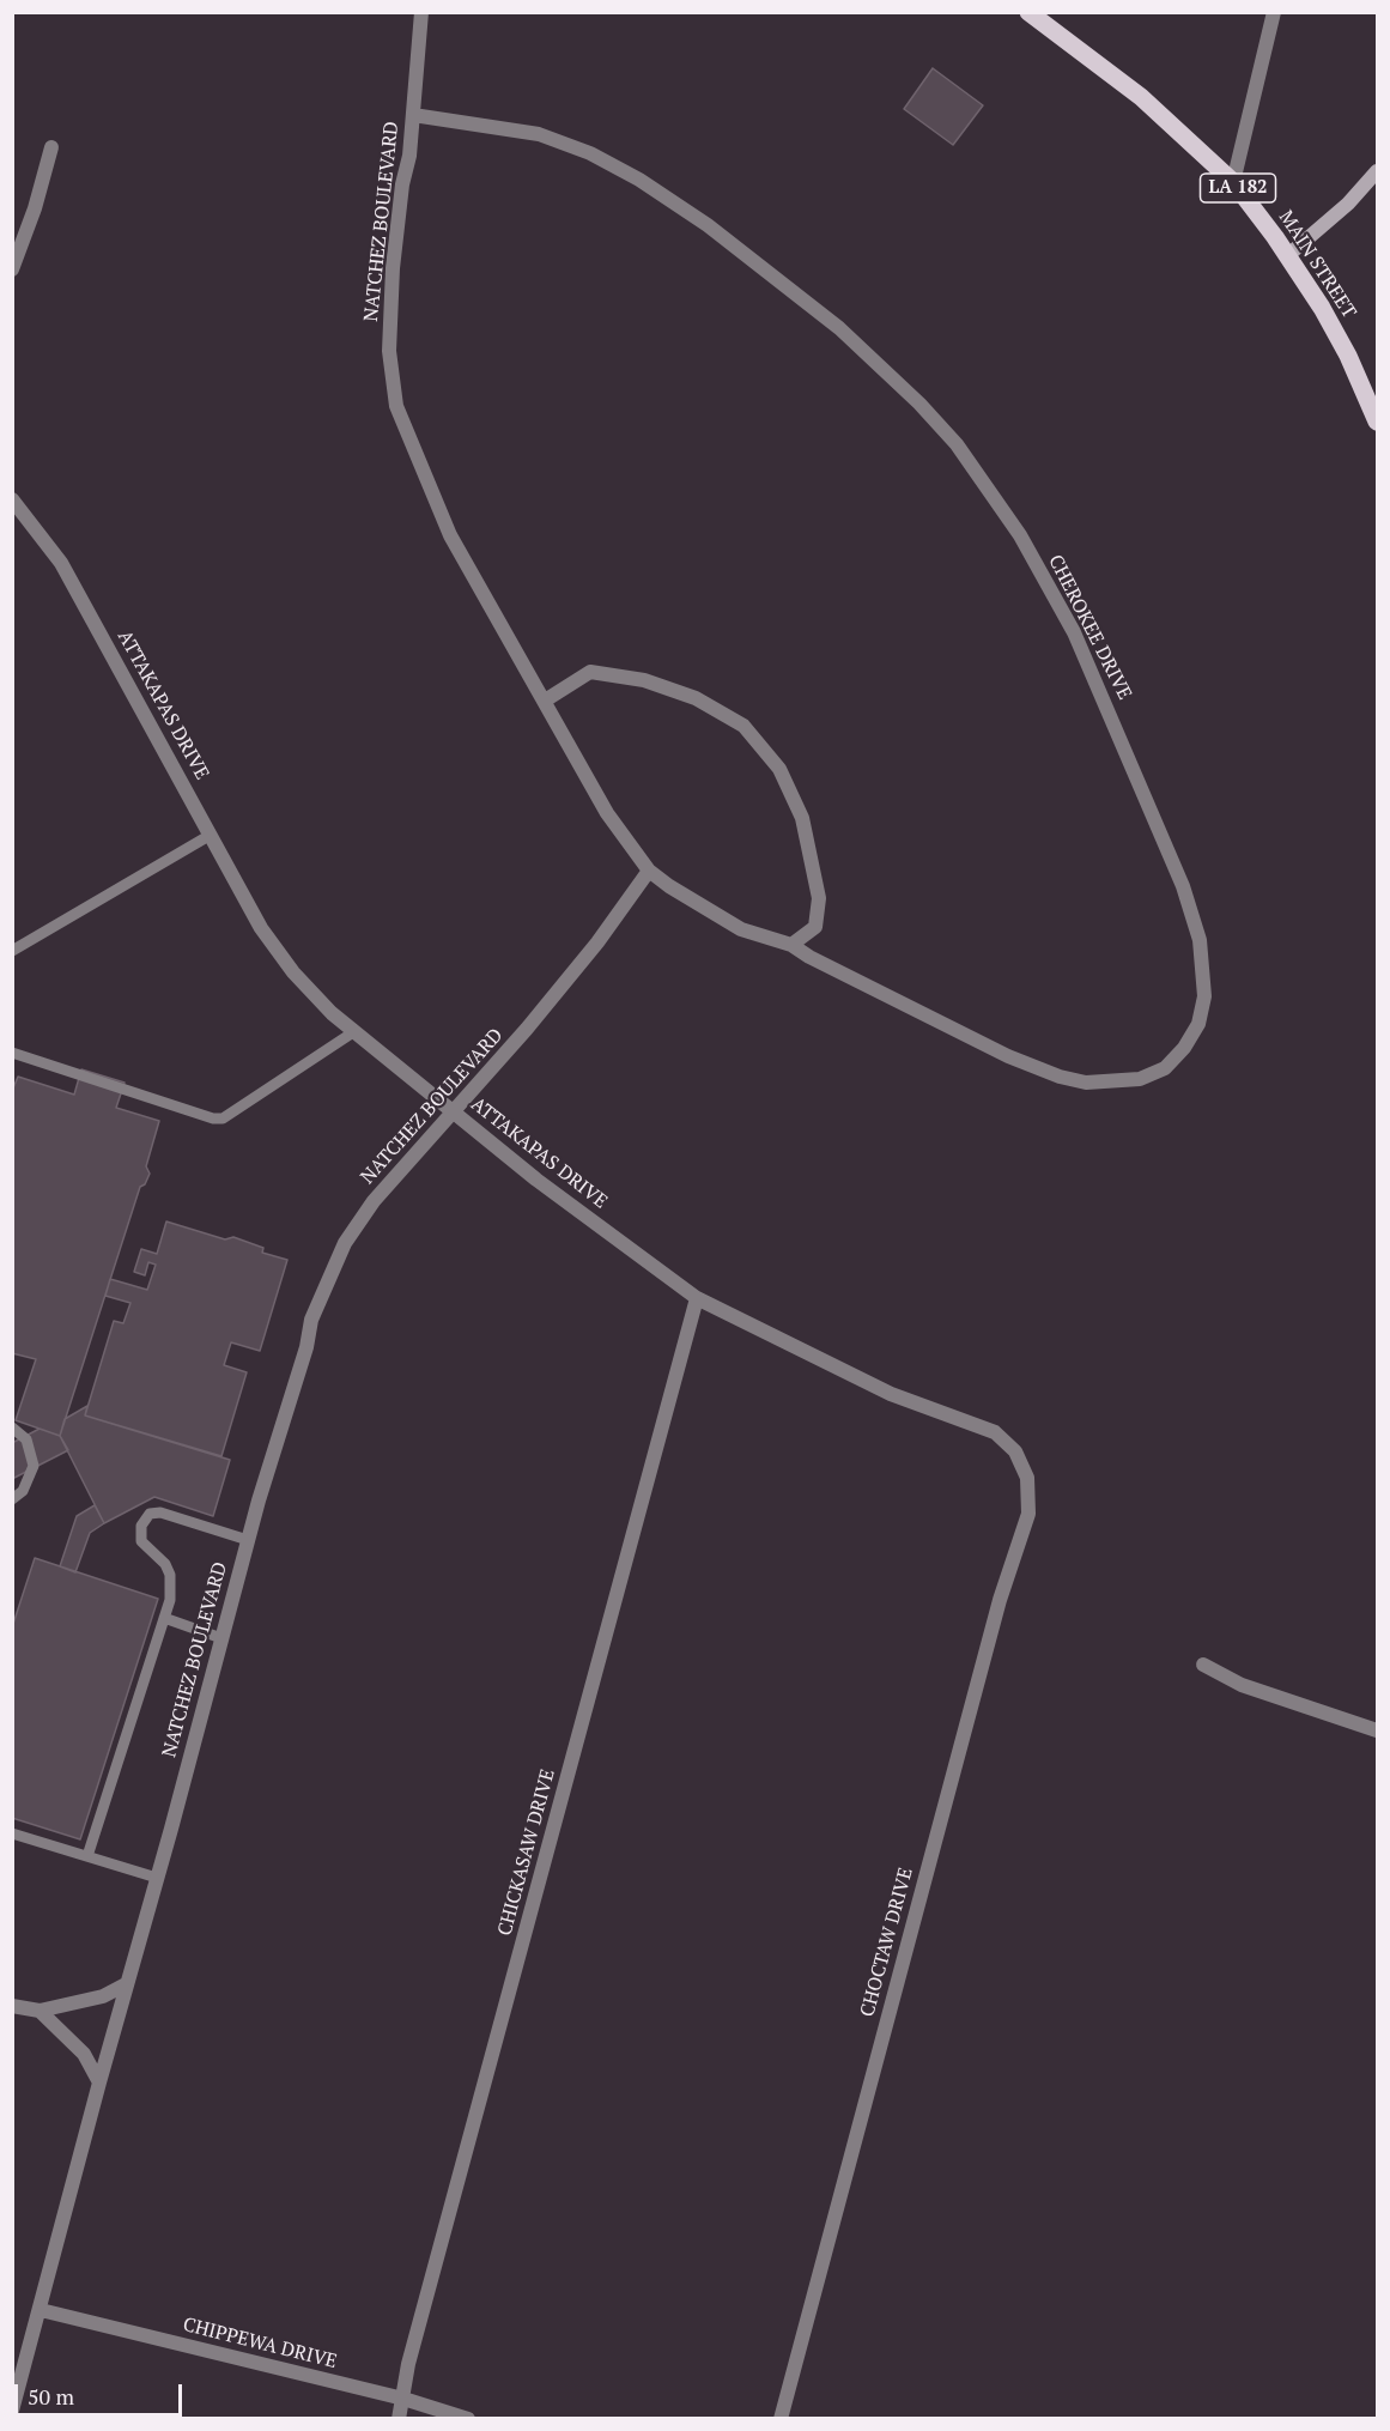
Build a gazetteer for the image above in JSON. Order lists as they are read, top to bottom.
{
  "streets": {
    "main road": ["LA 182", "MAIN STREET"],
    "street": [
      "NATCHEZ BOULEVARD",
      "CHEROKEE DRIVE",
      "ATTAKAPAS DRIVE",
      "CHICKASAW DRIVE",
      "CHOCTAW DRIVE",
      "CHIPPEWA DRIVE"
    ]
  },
  "crossings": [
    ["NATCHEZ BOULEVARD", "CHEROKEE DRIVE"],
    ["NATCHEZ BOULEVARD", "ATTAKAPAS DRIVE"],
    ["NATCHEZ BOULEVARD", "CHIPPEWA DRIVE"],
    ["ATTAKAPAS DRIVE", "CHICKASAW DRIVE"],
    ["ATTAKAPAS DRIVE", "CHOCTAW DRIVE"],
    ["CHICKASAW DRIVE", "CHIPPEWA DRIVE"]
  ],
  "scale_bar": "50 m"
}
